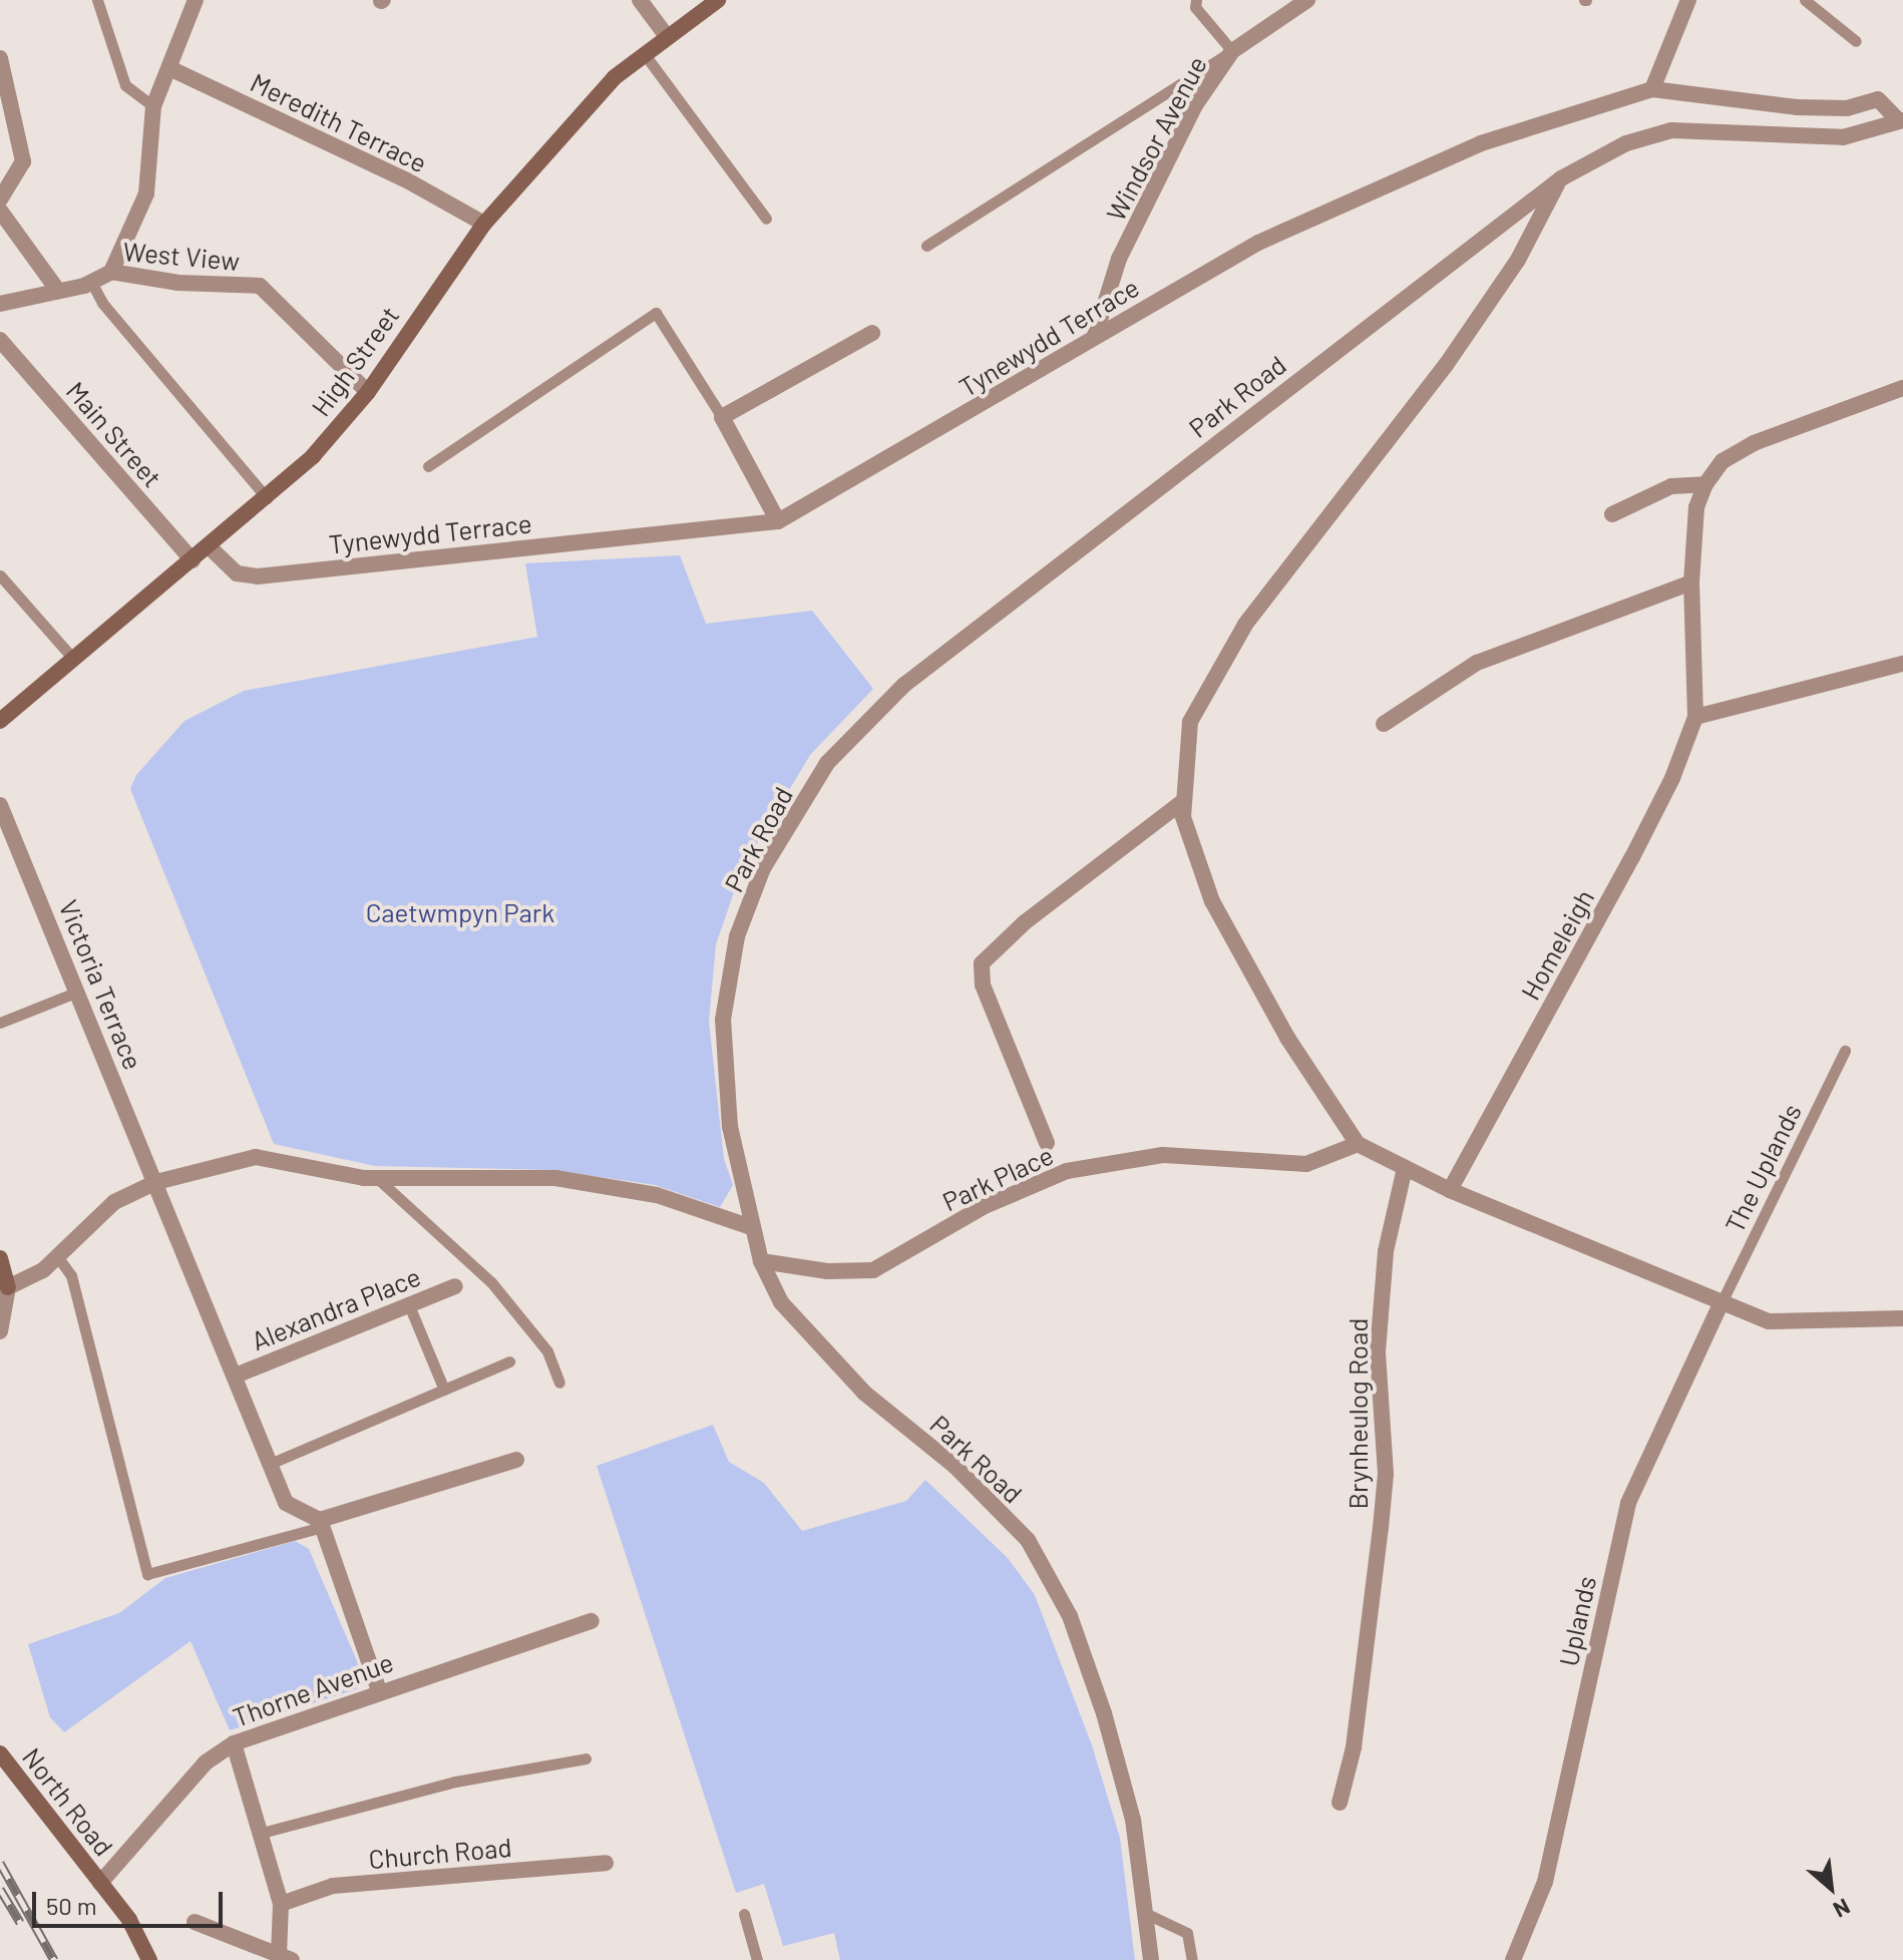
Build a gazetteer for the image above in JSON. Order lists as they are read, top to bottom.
{
  "streets": {
    "street": [
      "Meredith Terrace",
      "Windsor Avenue",
      "West View",
      "Tynewydd Terrace",
      "High Street",
      "Park Road",
      "Main Street",
      "Homeleigh",
      "Victoria Terrace",
      "Park Place",
      "Alexandra Place",
      "Brynheulog Road",
      "Uplands",
      "Thorne Avenue",
      "North Road",
      "Church Road"
    ],
    "lane": ["The Uplands"]
  },
  "crossings": [
    ["Meredith Terrace", "High Street"],
    ["Windsor Avenue", "Tynewydd Terrace"],
    ["West View", "High Street"],
    ["Tynewydd Terrace", "High Street"],
    ["Tynewydd Terrace", "Park Road"],
    ["High Street", "Main Street"],
    ["Park Road", "Park Place"],
    ["Victoria Terrace", "Alexandra Place"],
    ["The Uplands", "Uplands"],
    ["Thorne Avenue", "North Road"]
  ],
  "parks": ["Caetwmpyn Park"],
  "scale_bar": "50 m",
  "north": "bottom right"
}
